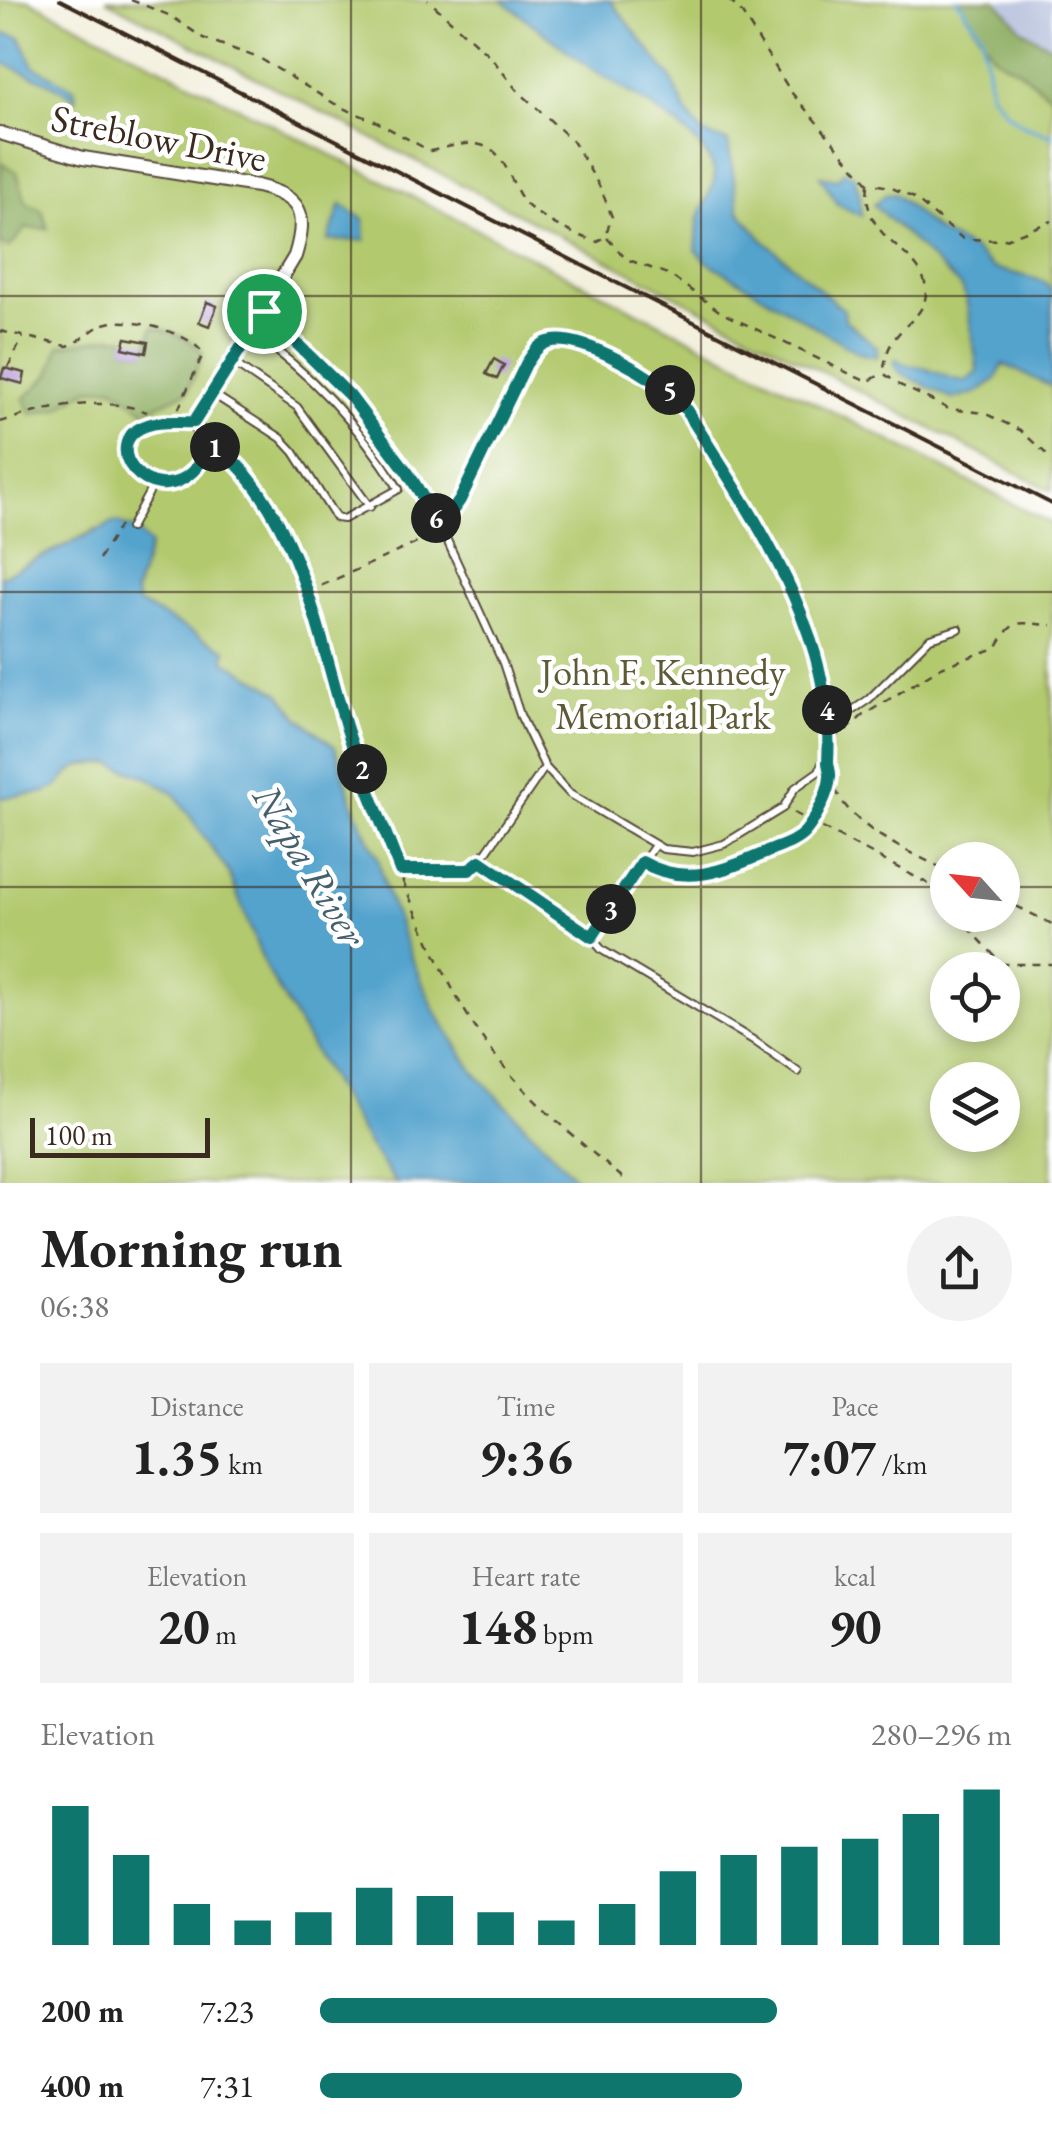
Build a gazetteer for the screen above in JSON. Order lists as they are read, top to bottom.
{
  "streets": {
    "street": ["Streblow Drive"]
  },
  "water": ["Napa River"],
  "parks": ["John F. Kennedy Memorial Park"],
  "scale_bar": "100 m",
  "north": "top left",
  "page": {
    "pins": [
      "5",
      "1",
      "6",
      "4",
      "2",
      "3"
    ],
    "scale": "100 m",
    "heading": ["Morning run", "06:38"],
    "stats": [
      ["Distance", "1.35 km"],
      ["Time", "9:36"],
      ["Pace", "7:07 /km"],
      ["Elevation", "20 m"],
      ["Heart rate", "148 bpm"],
      ["kcal", "90"]
    ],
    "chart": ["Elevation", "280–296 m"],
    "list": [
      {
        "name": "200 m",
        "note": "7:23"
      },
      {
        "name": "400 m",
        "note": "7:31"
      }
    ]
  }
}
